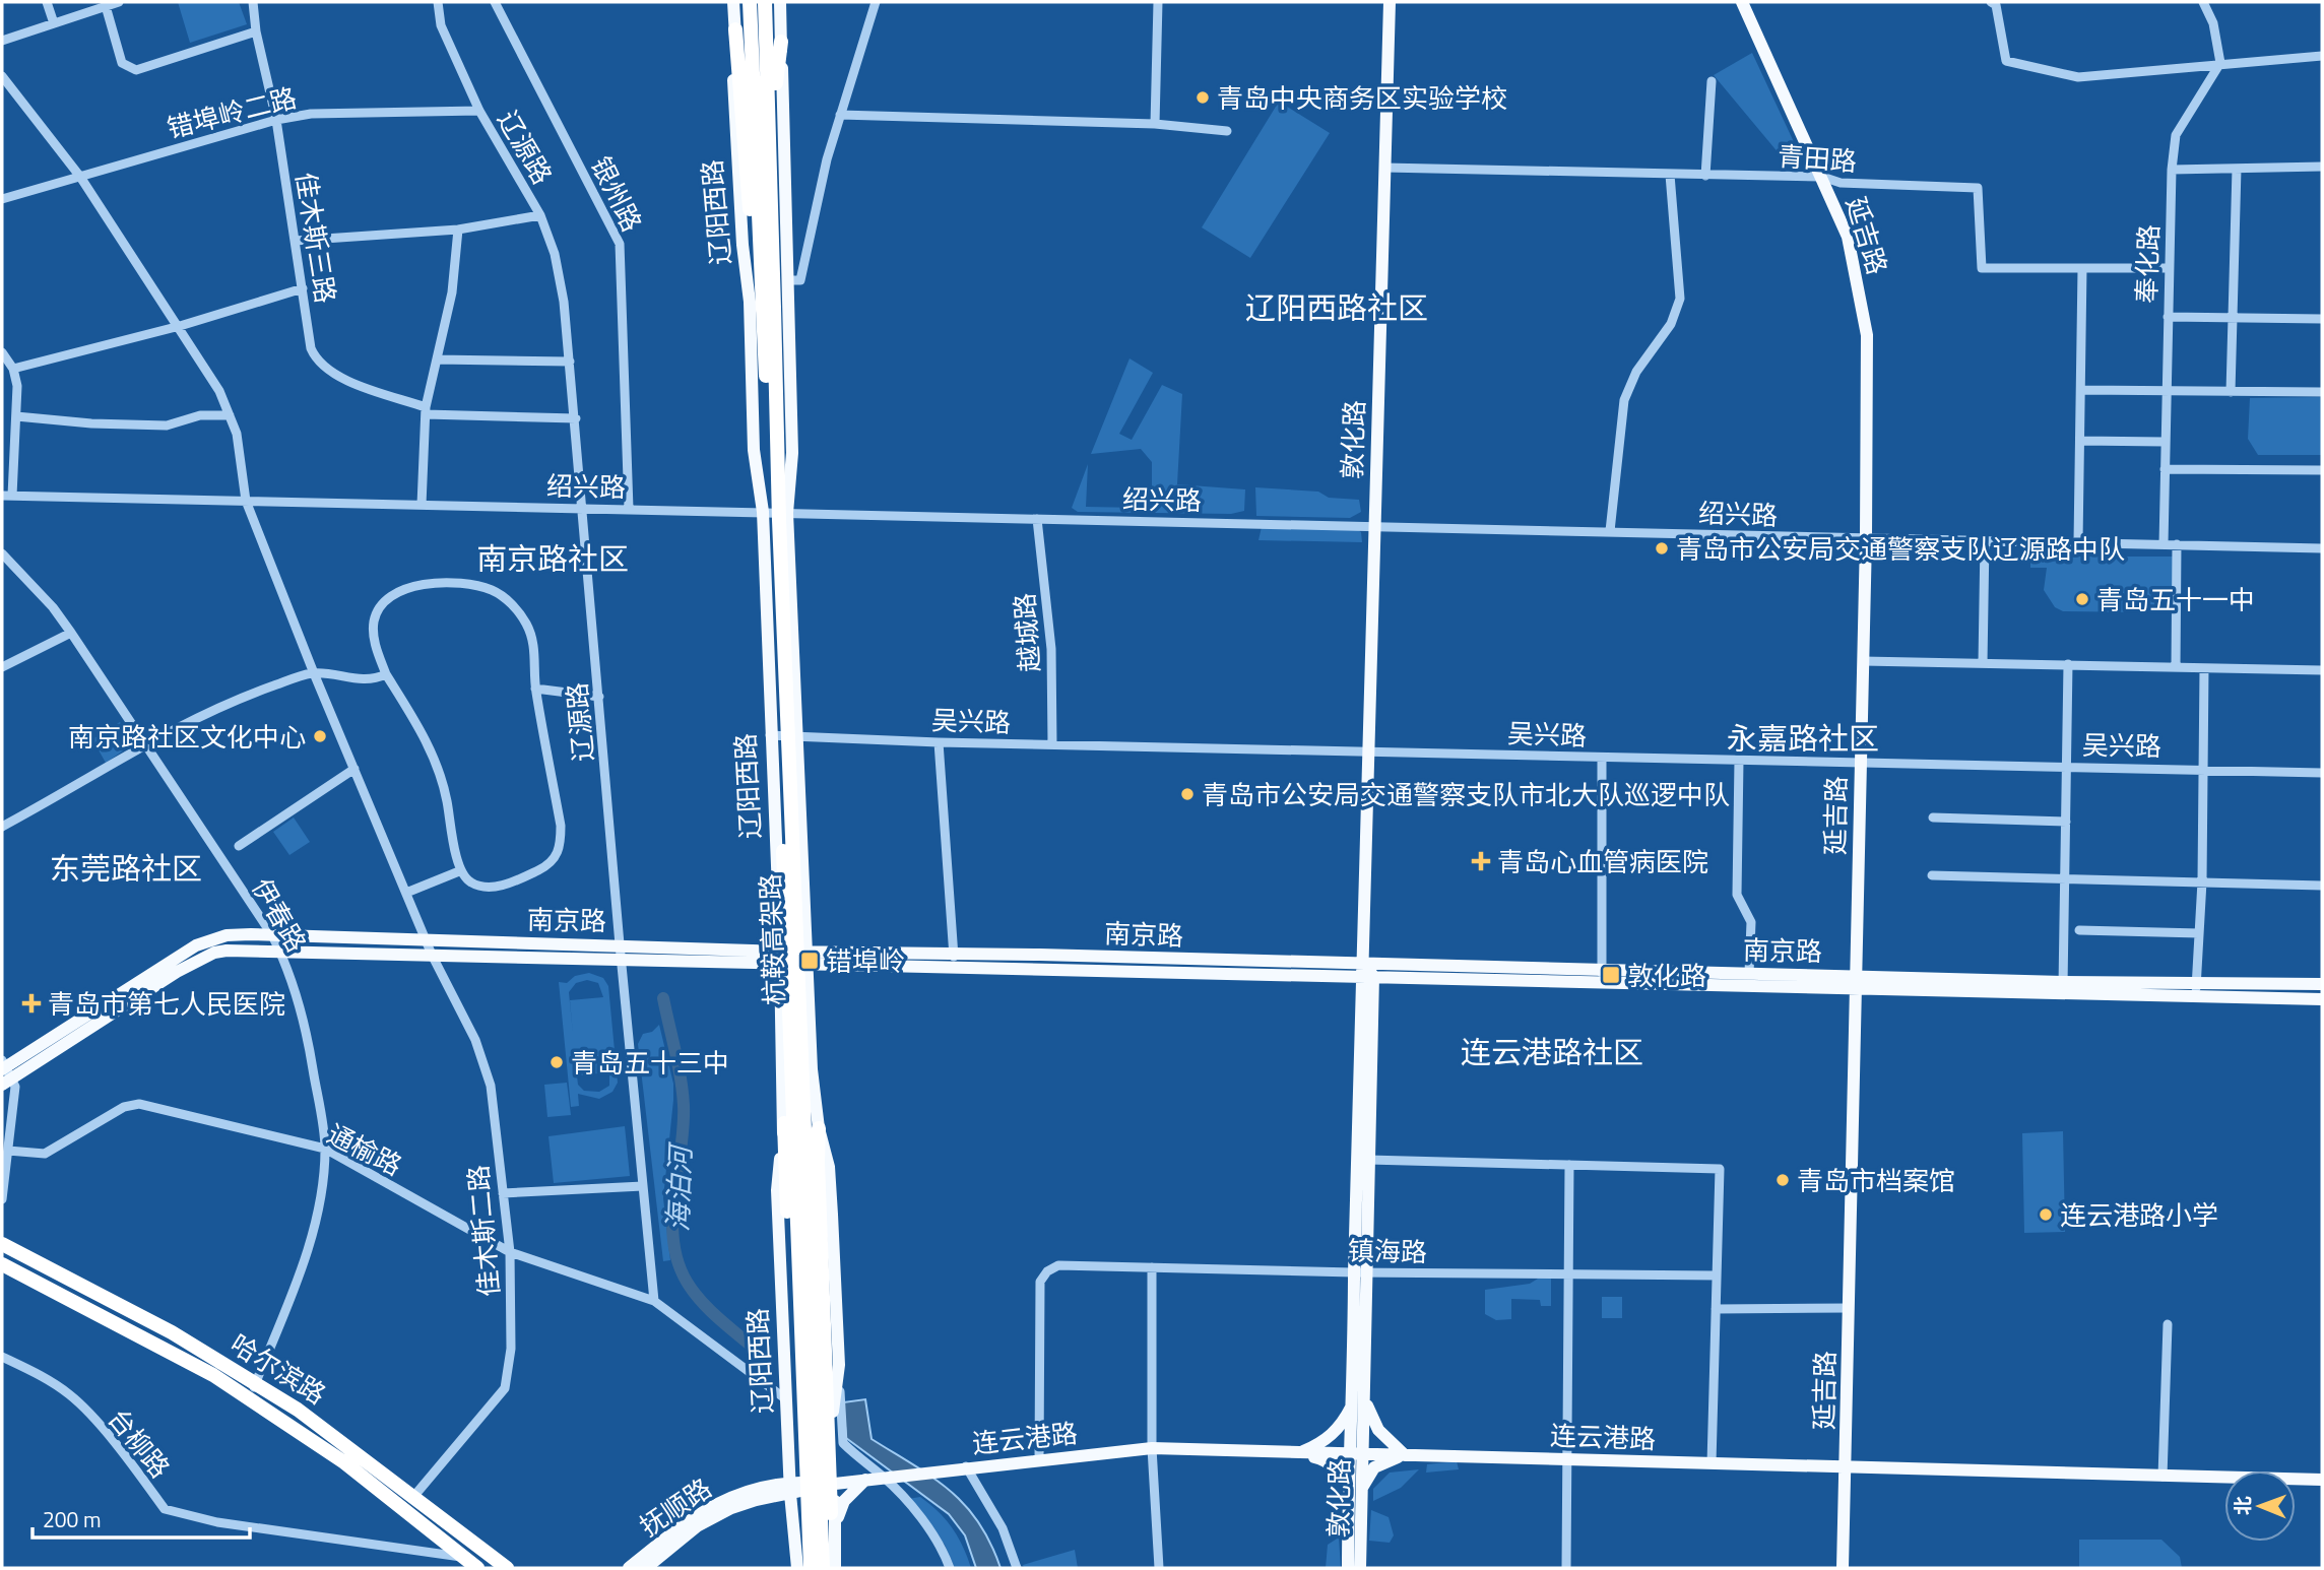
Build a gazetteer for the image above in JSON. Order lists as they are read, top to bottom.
{
  "streets": {
    "highway": ["辽阳西路", "杭鞍高架路", "哈尔滨路"],
    "main road": [
      "延吉路",
      "敦化路",
      "南京路",
      "连云港路",
      "抚顺路"
    ],
    "street": [
      "错埠岭二路",
      "辽源路",
      "青田路",
      "银州路",
      "佳木斯三路",
      "奉化路",
      "绍兴路",
      "越城路",
      "吴兴路",
      "伊春路",
      "通榆路",
      "佳木斯二路",
      "镇海路",
      "台柳路"
    ]
  },
  "crossings": [
    ["错埠岭二路", "辽源路"],
    ["错埠岭二路", "佳木斯三路"],
    ["错埠岭二路", "佳木斯二路"],
    ["辽源路", "佳木斯三路"],
    ["辽源路", "绍兴路"],
    ["辽源路", "南京路"],
    ["辽源路", "通榆路"],
    ["青田路", "延吉路"],
    ["青田路", "奉化路"],
    ["青田路", "敦化路"],
    ["银州路", "绍兴路"],
    ["辽阳西路", "绍兴路"],
    ["辽阳西路", "吴兴路"],
    ["辽阳西路", "南京路"],
    ["辽阳西路", "杭鞍高架路"],
    ["辽阳西路", "抚顺路"],
    ["延吉路", "绍兴路"],
    ["延吉路", "吴兴路"],
    ["延吉路", "南京路"],
    ["延吉路", "连云港路"],
    ["奉化路", "绍兴路"],
    ["敦化路", "绍兴路"],
    ["敦化路", "吴兴路"],
    ["敦化路", "南京路"],
    ["敦化路", "镇海路"],
    ["敦化路", "连云港路"],
    ["绍兴路", "越城路"],
    ["绍兴路", "佳木斯二路"],
    ["越城路", "吴兴路"],
    ["伊春路", "南京路"],
    ["伊春路", "通榆路"],
    ["伊春路", "哈尔滨路"],
    ["南京路", "佳木斯二路"],
    ["通榆路", "佳木斯二路"],
    ["佳木斯二路", "哈尔滨路"],
    ["镇海路", "连云港路"],
    ["哈尔滨路", "台柳路"],
    ["连云港路", "抚顺路"]
  ],
  "districts": [
    "辽阳西路社区",
    "南京路社区",
    "永嘉路社区",
    "东莞路社区",
    "连云港路社区"
  ],
  "water": ["海泊河"],
  "places": {
    "other": [
      "青岛中央商务区实验学校",
      "青岛市公安局交通警察支队辽源路中队",
      "青岛五十一中",
      "南京路社区文化中心",
      "青岛市公安局交通警察支队市北大队巡逻中队",
      "青岛五十三中",
      "青岛市档案馆",
      "连云港路小学"
    ],
    "health": ["青岛心血管病医院", "青岛市第七人民医院"],
    "transit": ["错埠岭", "敦化路"]
  },
  "scale_bar": "200 m",
  "north": "left"
}
